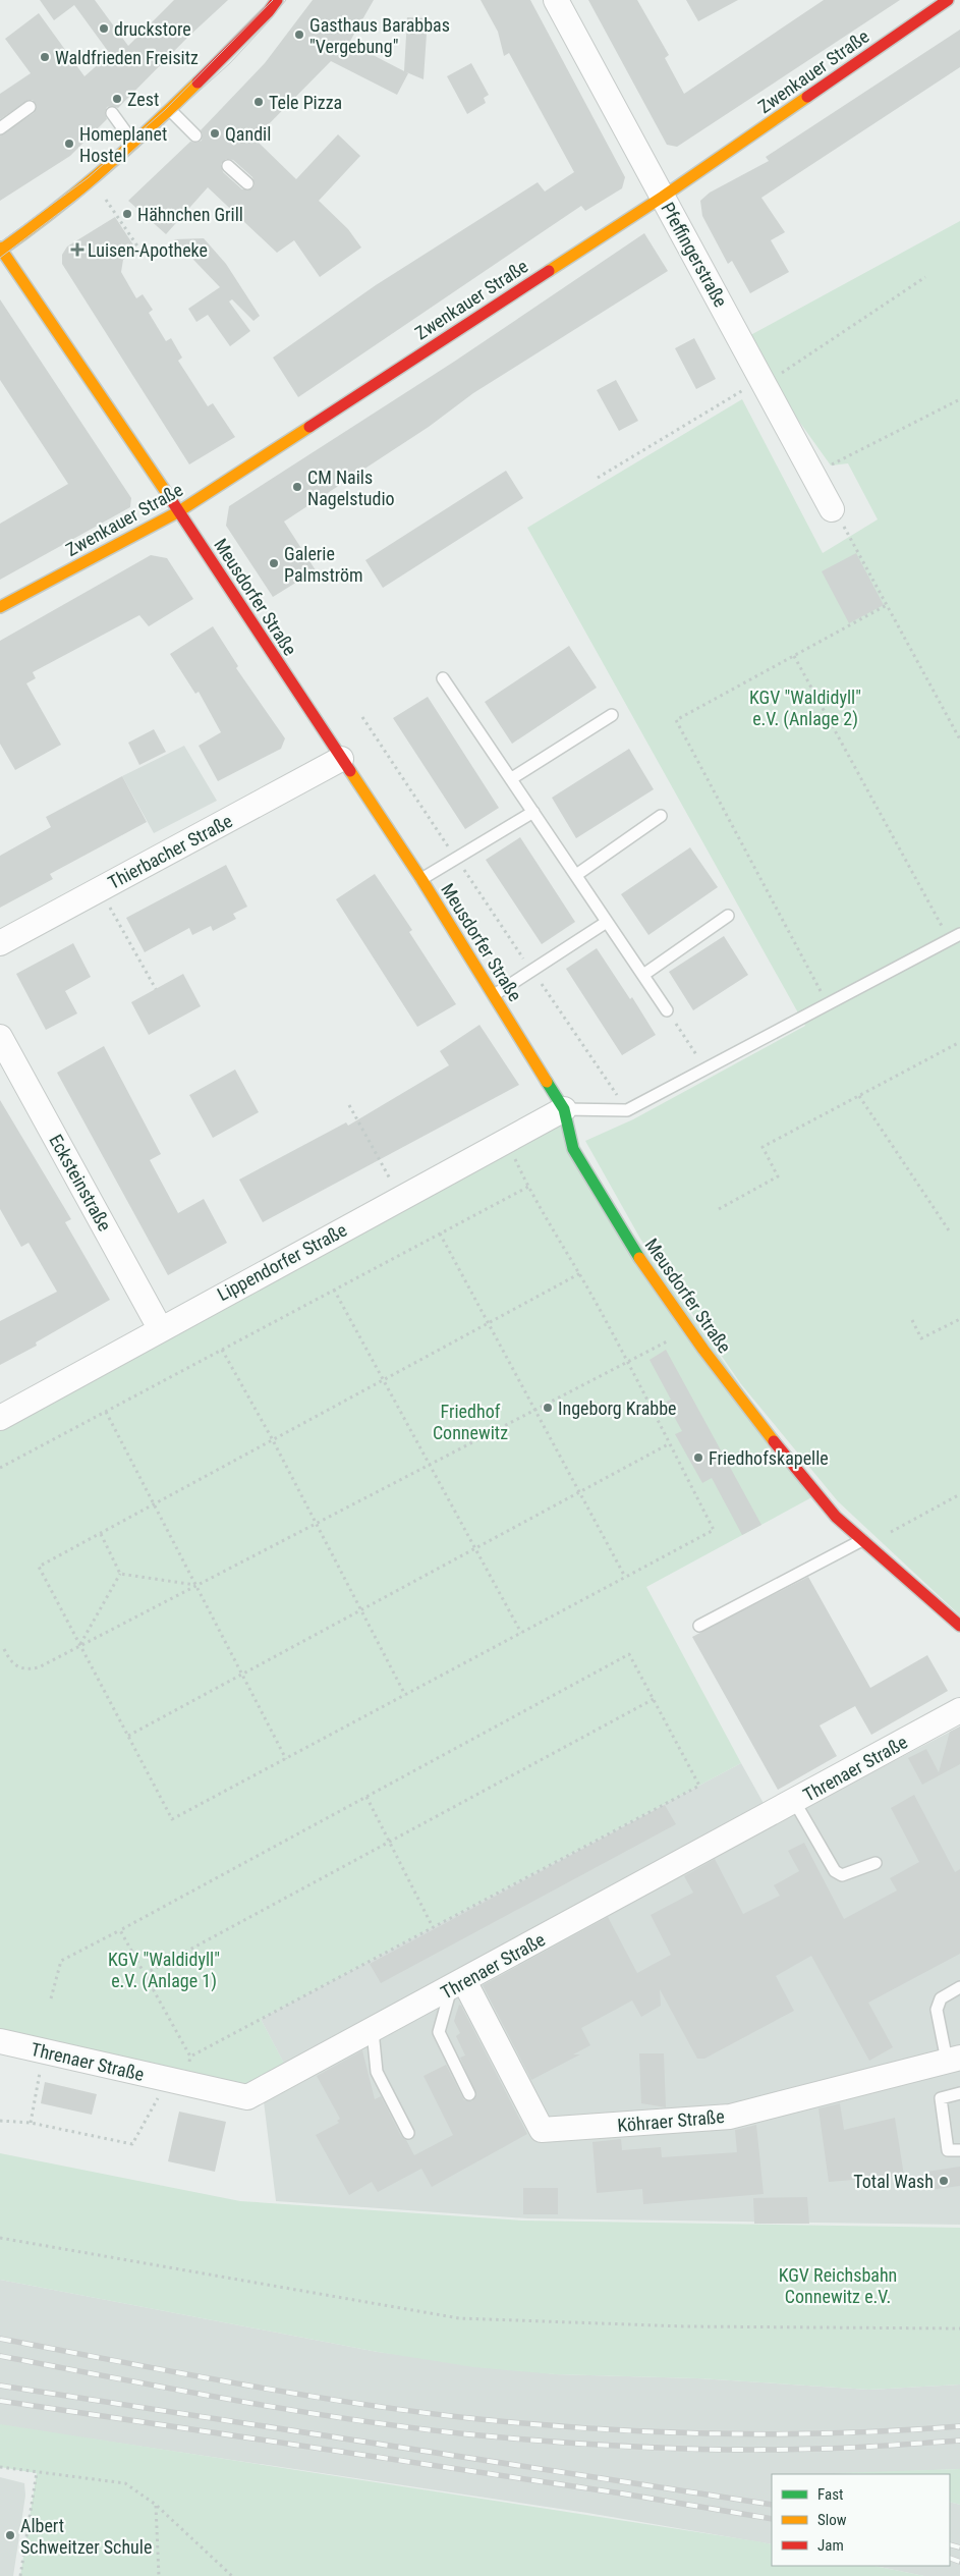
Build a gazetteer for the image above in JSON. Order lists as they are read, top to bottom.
{
  "streets": {
    "street": [
      "Zwenkauer Straße",
      "Pfeffingerstraße",
      "Meusdorfer Straße",
      "Thierbacher Straße",
      "Ecksteinstraße",
      "Lippendorfer Straße",
      "Threnaer Straße",
      "Köhraer Straße"
    ]
  },
  "crossings": [
    ["Zwenkauer Straße", "Pfeffingerstraße"],
    ["Zwenkauer Straße", "Meusdorfer Straße"],
    ["Meusdorfer Straße", "Thierbacher Straße"],
    ["Meusdorfer Straße", "Lippendorfer Straße"],
    ["Ecksteinstraße", "Lippendorfer Straße"],
    ["Threnaer Straße", "Köhraer Straße"]
  ],
  "parks": [
    "KGV \"Waldidyll\" e.V. (Anlage 2)",
    "Friedhof Connewitz",
    "KGV \"Waldidyll\" e.V. (Anlage 1)",
    "KGV Reichsbahn Connewitz e.V."
  ],
  "places": {
    "other": [
      "druckstore",
      "Gasthaus Barabbas \"Vergebung\"",
      "Waldfrieden Freisitz",
      "Zest",
      "Tele Pizza",
      "Qandil",
      "Homeplanet Hostel",
      "Hähnchen Grill",
      "CM Nails Nagelstudio",
      "Galerie Palmström",
      "Ingeborg Krabbe",
      "Friedhofskapelle",
      "Total Wash",
      "Albert Schweitzer Schule"
    ],
    "health": ["Luisen-Apotheke"]
  },
  "legend": ["Fast", "Slow", "Jam"]
}
